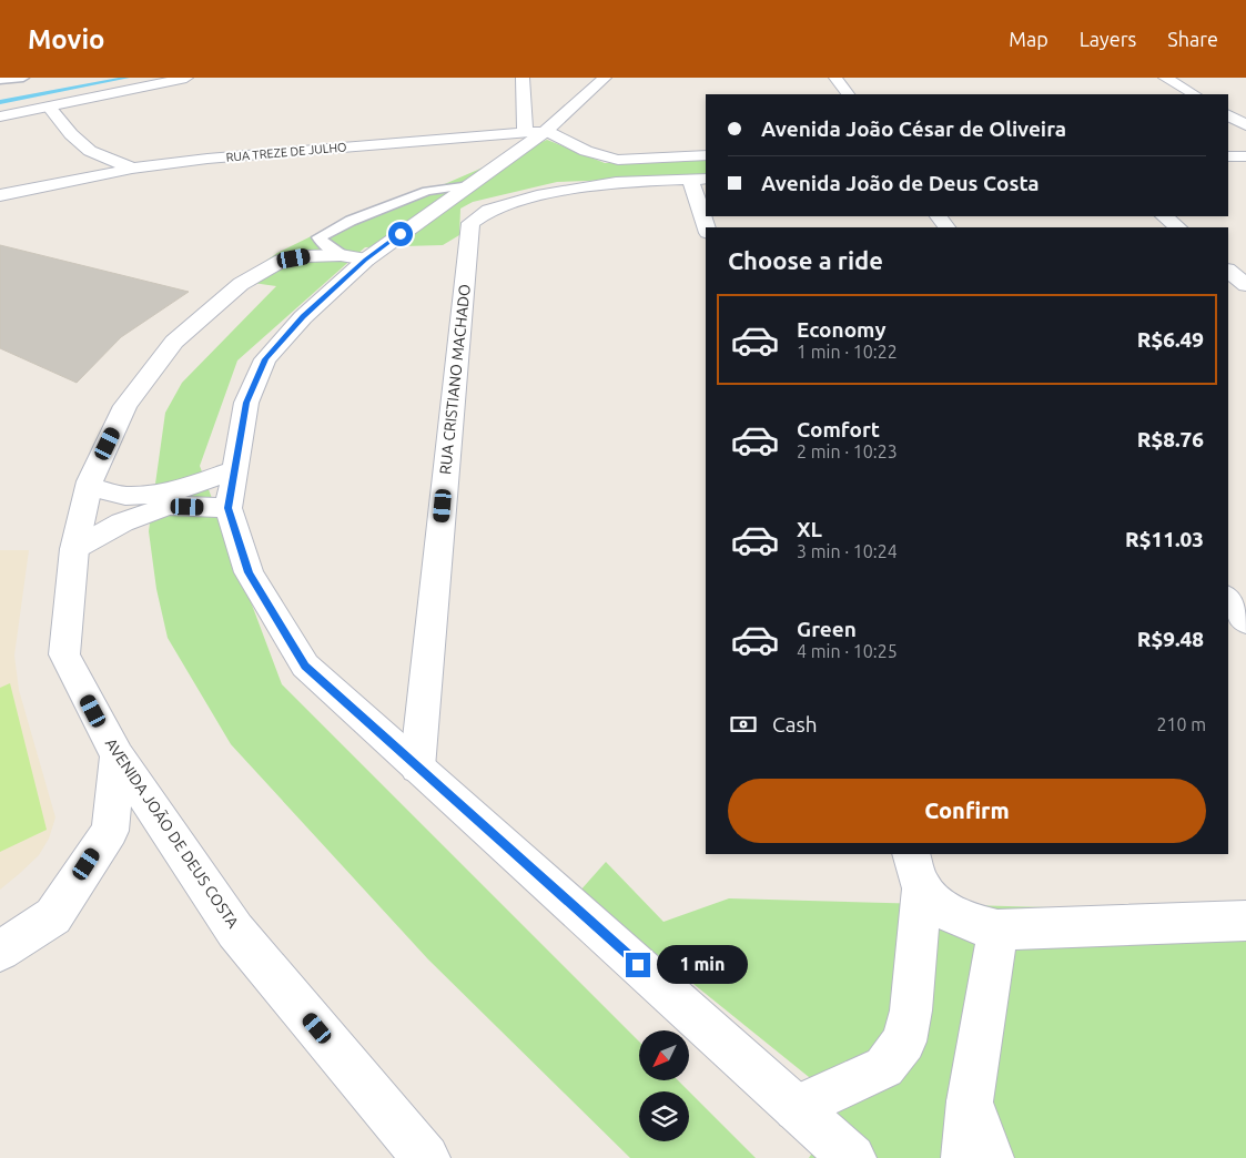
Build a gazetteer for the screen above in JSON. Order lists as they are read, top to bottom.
{
  "streets": {
    "street": ["RUA TREZE DE JULHO", "RUA CRISTIANO MACHADO", "AVENIDA JOÃO DE DEUS COSTA"]
  },
  "north": "bottom left",
  "page": {
    "header": "Movio",
    "nav": ["Map", "Layers", "Share"],
    "banner": ["Avenida João César de Oliveira", "Avenida João de Deus Costa"],
    "heading": "Choose a ride",
    "list": [
      {
        "name": "Economy",
        "note": "1 min · 10:22",
        "value": "R$6.49"
      },
      {
        "name": "Comfort",
        "note": "2 min · 10:23",
        "value": "R$8.76"
      },
      {
        "name": "XL",
        "note": "3 min · 10:24",
        "value": "R$11.03"
      },
      {
        "name": "Green",
        "note": "4 min · 10:25",
        "value": "R$9.48"
      }
    ],
    "pay": ["Cash", "210 m"],
    "buttons": "Confirm",
    "bubble": "1 min"
  }
}
